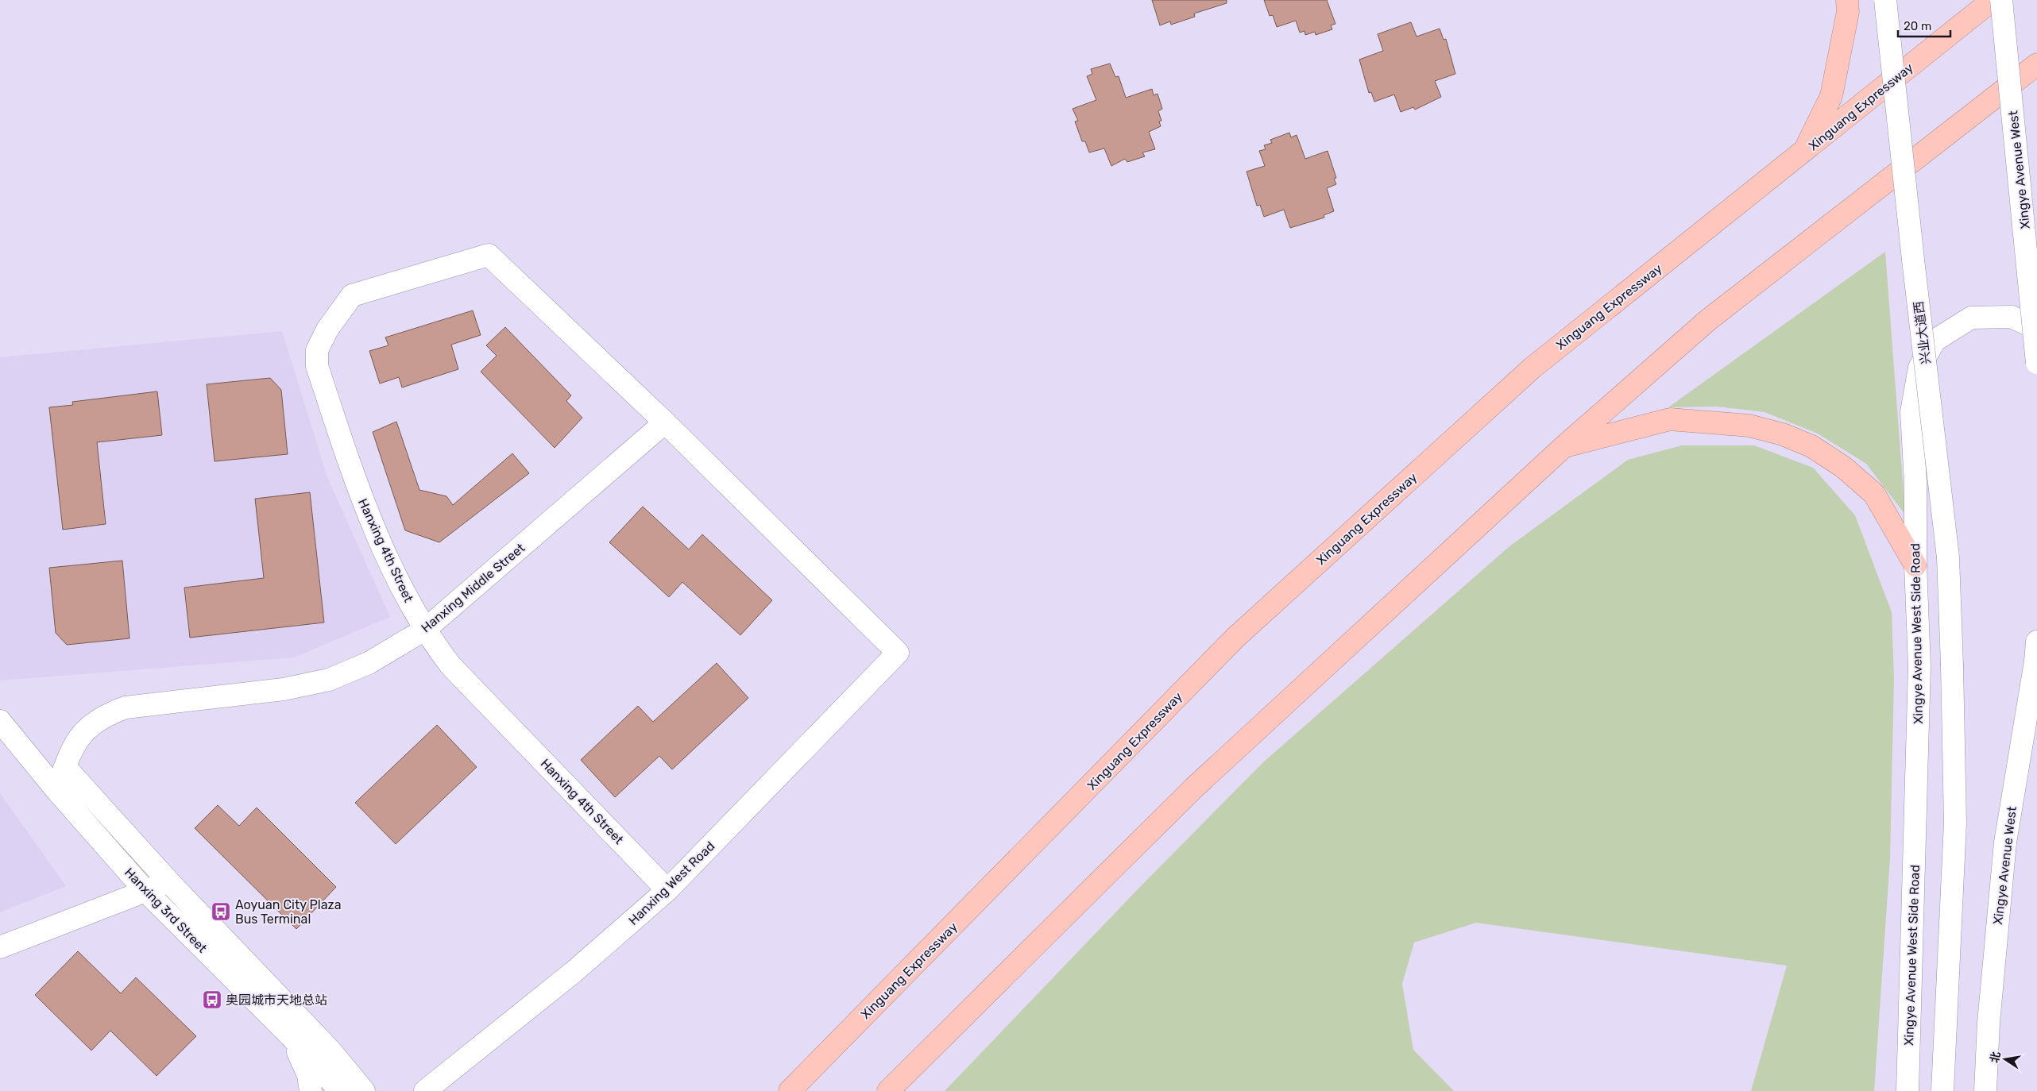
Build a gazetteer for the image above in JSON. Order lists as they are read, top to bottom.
{
  "streets": {
    "highway": ["Xinguang Expressway"],
    "street": [
      "Xingye Avenue West",
      "兴业大道西",
      "Hanxing 4th Street",
      "Hanxing Middle Street",
      "Xingye Avenue West Side Road",
      "Hanxing West Road",
      "Hanxing 3rd Street"
    ]
  },
  "crossings": [
    ["Hanxing 4th Street", "Hanxing Middle Street"],
    ["Hanxing 4th Street", "Hanxing West Road"],
    ["Hanxing Middle Street", "Hanxing West Road"],
    ["Hanxing Middle Street", "Hanxing 3rd Street"]
  ],
  "places": {
    "bus stop": ["Aoyuan City Plaza Bus Terminal", "奥园城市天地总站"]
  },
  "scale_bar": "20 m",
  "north": "left"
}
